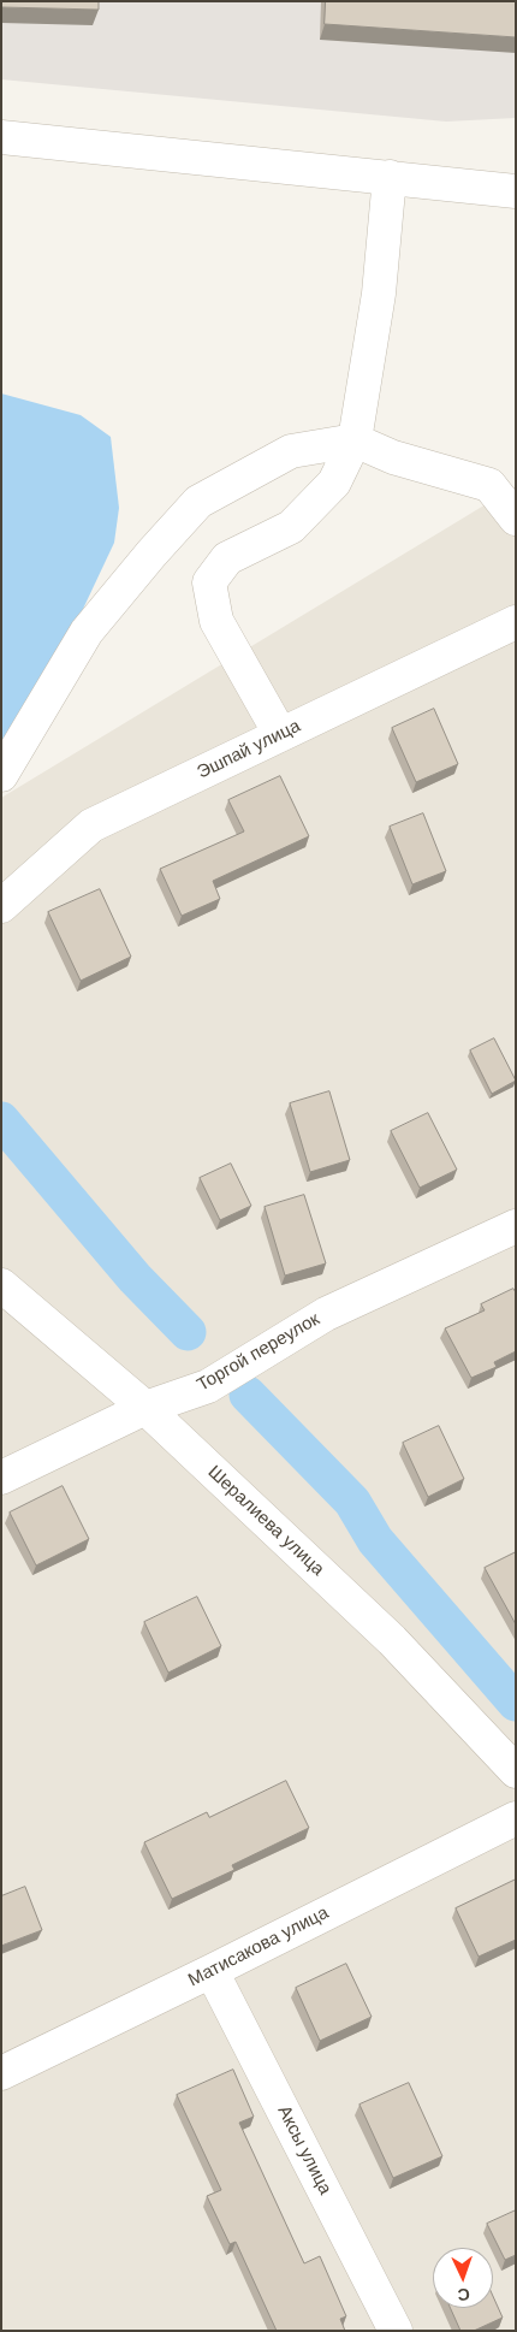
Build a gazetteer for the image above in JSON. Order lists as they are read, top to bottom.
{
  "streets": {
    "street": [
      "Эшпай улица",
      "Торгой переулок",
      "Шералиева улица",
      "Матисакова улица",
      "Аксы улица"
    ]
  },
  "crossings": [
    ["Торгой переулок", "Шералиева улица"],
    ["Матисакова улица", "Аксы улица"]
  ],
  "north": "bottom"
}
